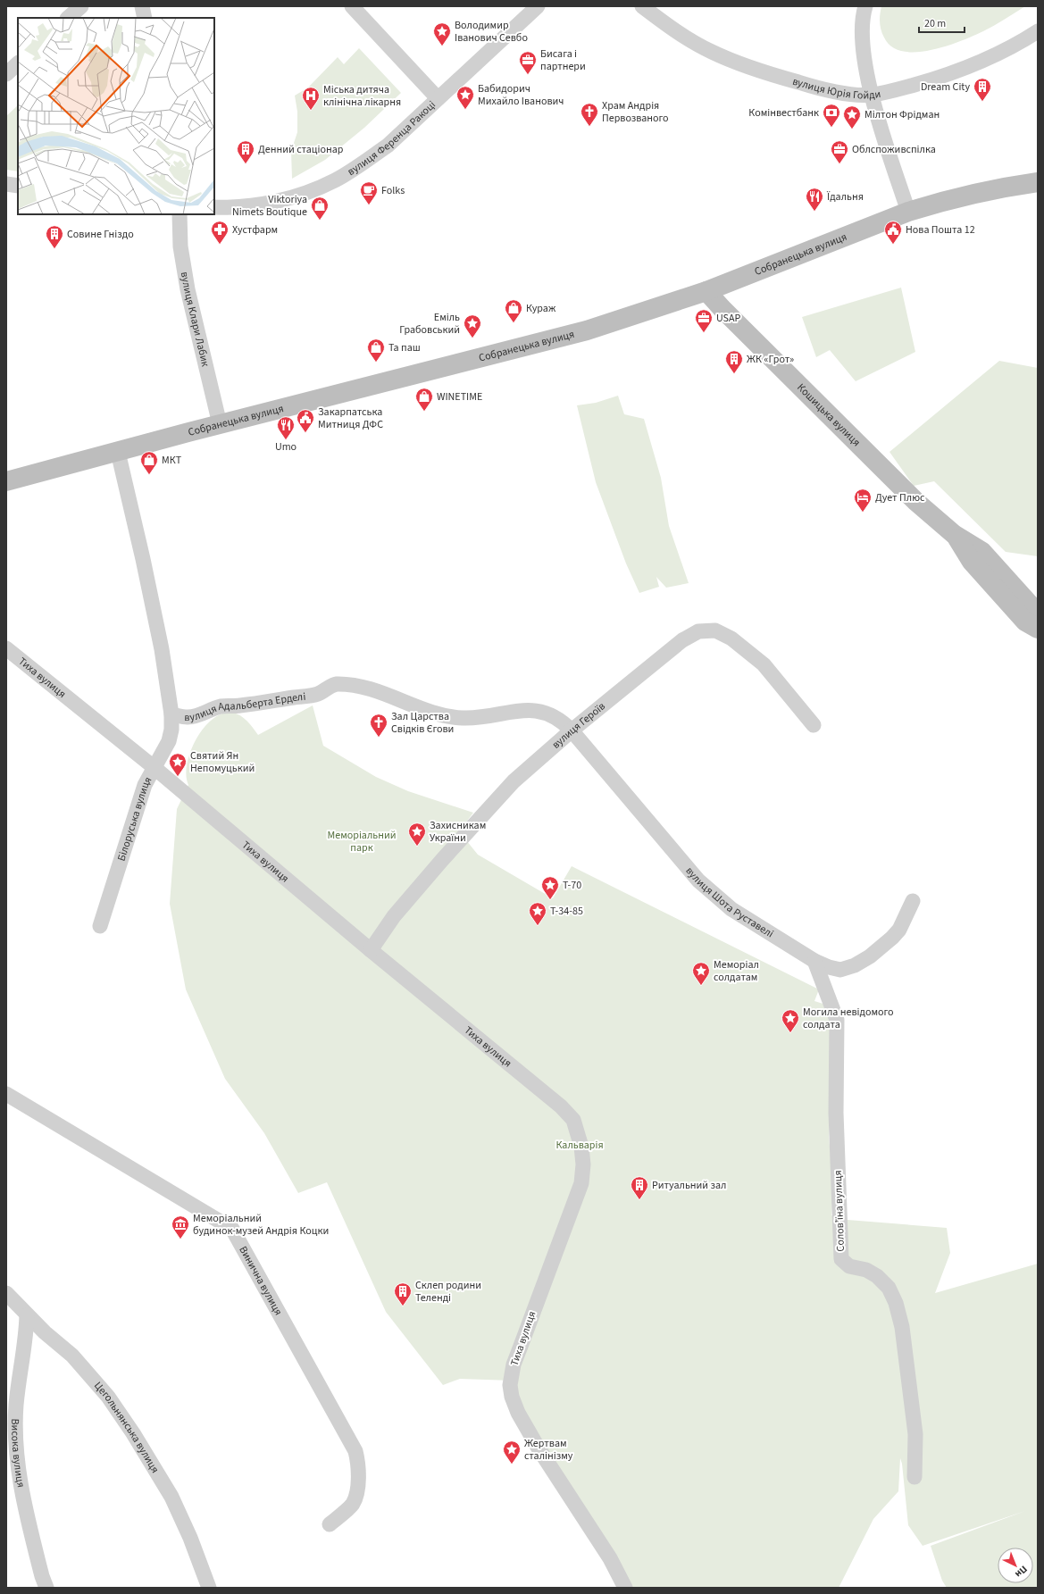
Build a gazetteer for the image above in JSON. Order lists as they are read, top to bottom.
{
  "streets": {
    "main road": ["Собранецька вулиця", "Кошицька вулиця"],
    "street": [
      "вулиця Юрія Гойди",
      "вулиця Ференца Ракоці",
      "вулиця Клари Лабик",
      "Тиха вулиця",
      "вулиця Адальберта Ерделі",
      "вулиця Героїв",
      "Білоруська вулиця",
      "вулиця Шота Руставелі",
      "Соловʼїна вулиця",
      "Винична вулиця",
      "Цегольнянська вулиця",
      "Висока вулиця"
    ]
  },
  "crossings": [
    ["Собранецька вулиця", "вулиця Клари Лабик"],
    ["Собранецька вулиця", "Кошицька вулиця"],
    ["Собранецька вулиця", "вулиця Адальберта Ерделі"],
    ["Тиха вулиця", "вулиця Героїв"],
    ["Тиха вулиця", "Білоруська вулиця"],
    ["вулиця Адальберта Ерделі", "вулиця Героїв"],
    ["вулиця Адальберта Ерделі", "Білоруська вулиця"],
    ["вулиця Адальберта Ерделі", "вулиця Шота Руставелі"],
    ["вулиця Героїв", "вулиця Шота Руставелі"],
    ["вулиця Шота Руставелі", "Соловʼїна вулиця"],
    ["Цегольнянська вулиця", "Висока вулиця"]
  ],
  "parks": ["Меморіальний парк", "Кальварія"],
  "places": {
    "place": [
      "Володимир Іванович Севбо",
      "Бабидорич Михайло Іванович",
      "Мілтон Фрідман",
      "Еміль Грабовський",
      "Святий Ян Непомуцький",
      "Захисникам України",
      "Т-70",
      "Т-34-85",
      "Меморіал солдатам",
      "Могила невідомого солдата",
      "Жертвам сталінізму"
    ],
    "office": ["Бисага і партнери", "Облспоживспілка", "USAP"],
    "building": [
      "Dream City",
      "Денний стаціонар",
      "Совине Гніздо",
      "ЖК «Грот»",
      "Ритуальний зал",
      "Склеп родини Теленді"
    ],
    "hospital": ["Міська дитяча клінічна лікарня"],
    "church": ["Храм Андрія Первозваного", "Зал Царства Свідків Єгови"],
    "bank": ["Комінвестбанк"],
    "cafe": ["Folks"],
    "restaurant": ["Їдальня", "Umo"],
    "shop": [
      "Viktoriya Nimets Boutique",
      "Кураж",
      "Та паш",
      "WINETIME",
      "МКТ"
    ],
    "pharmacy": ["Хустфарм"],
    "public building": ["Нова Пошта 12", "Закарпатська Митниця ДФС"],
    "hotel": ["Дует Плюс"],
    "museum": ["Меморіальний будинок-музей Андрія Коцки"]
  },
  "scale_bar": "20 m",
  "north": "bottom right"
}
